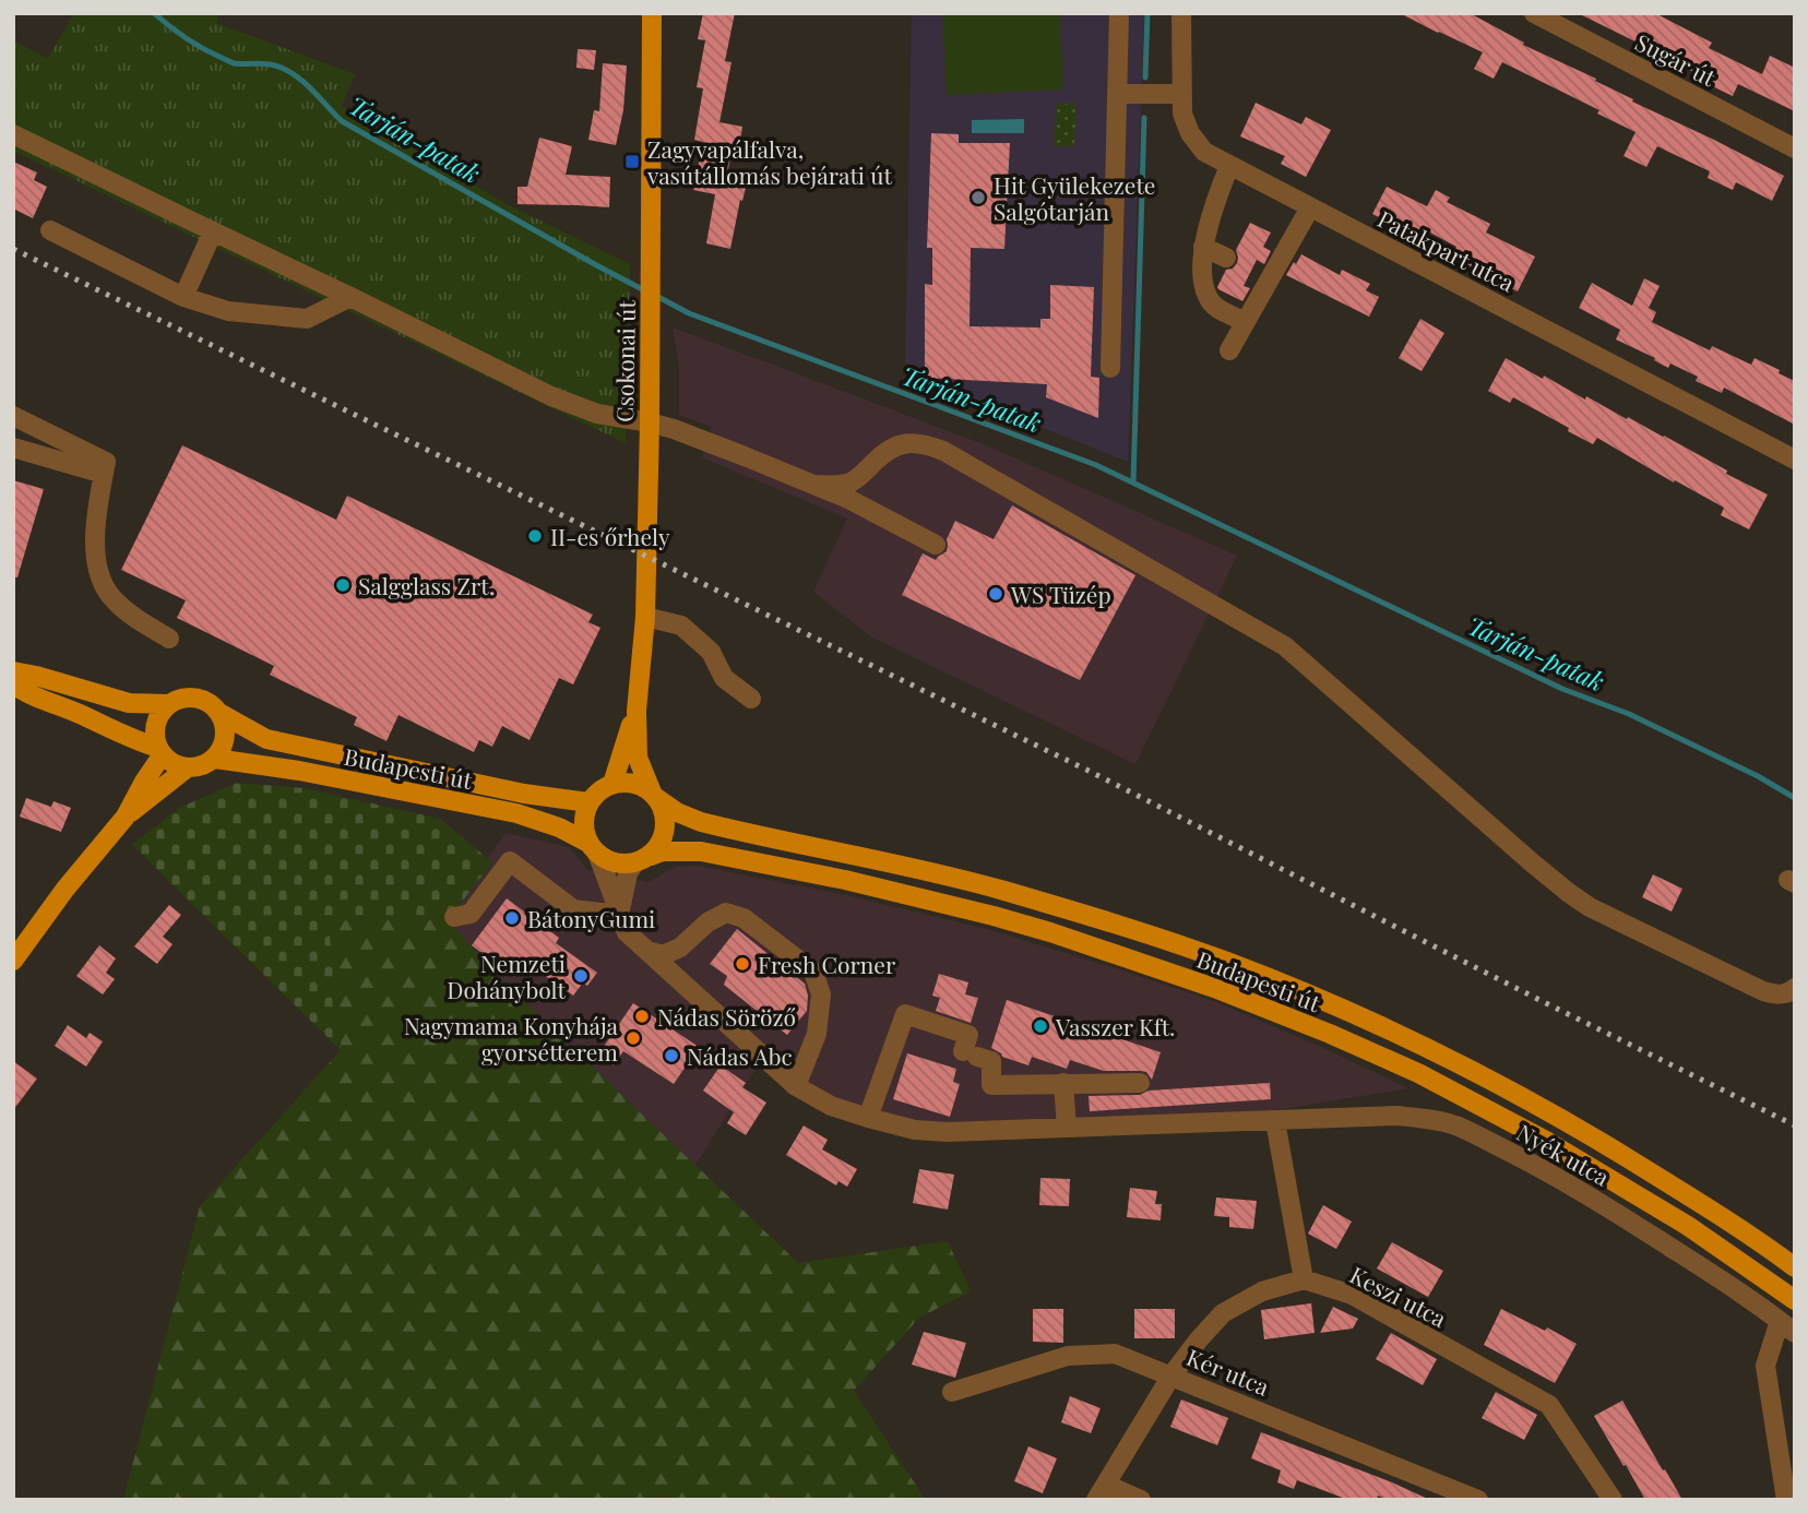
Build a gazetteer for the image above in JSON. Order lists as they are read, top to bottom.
{
  "streets": {
    "main road": ["Csokonai út", "Budapesti út"],
    "street": [
      "Sugár út",
      "Patakpart utca",
      "Nyék utca",
      "Keszi utca",
      "Kér utca"
    ]
  },
  "water": ["Tarján-patak"],
  "places": {
    "transit": ["Zagyvapálfalva, vasútállomás bejárati út"],
    "other": [
      "Hit Gyülekezete Salgótarján",
      "II-es őrhely",
      "Salgglass Zrt.",
      "WS Tüzép",
      "BátonyGumi",
      "Fresh Corner",
      "Nemzeti Dohánybolt",
      "Nádas Söröző",
      "Vasszer Kft.",
      "Nagymama Konyhája gyorsétterem",
      "Nádas Abc"
    ]
  }
}
